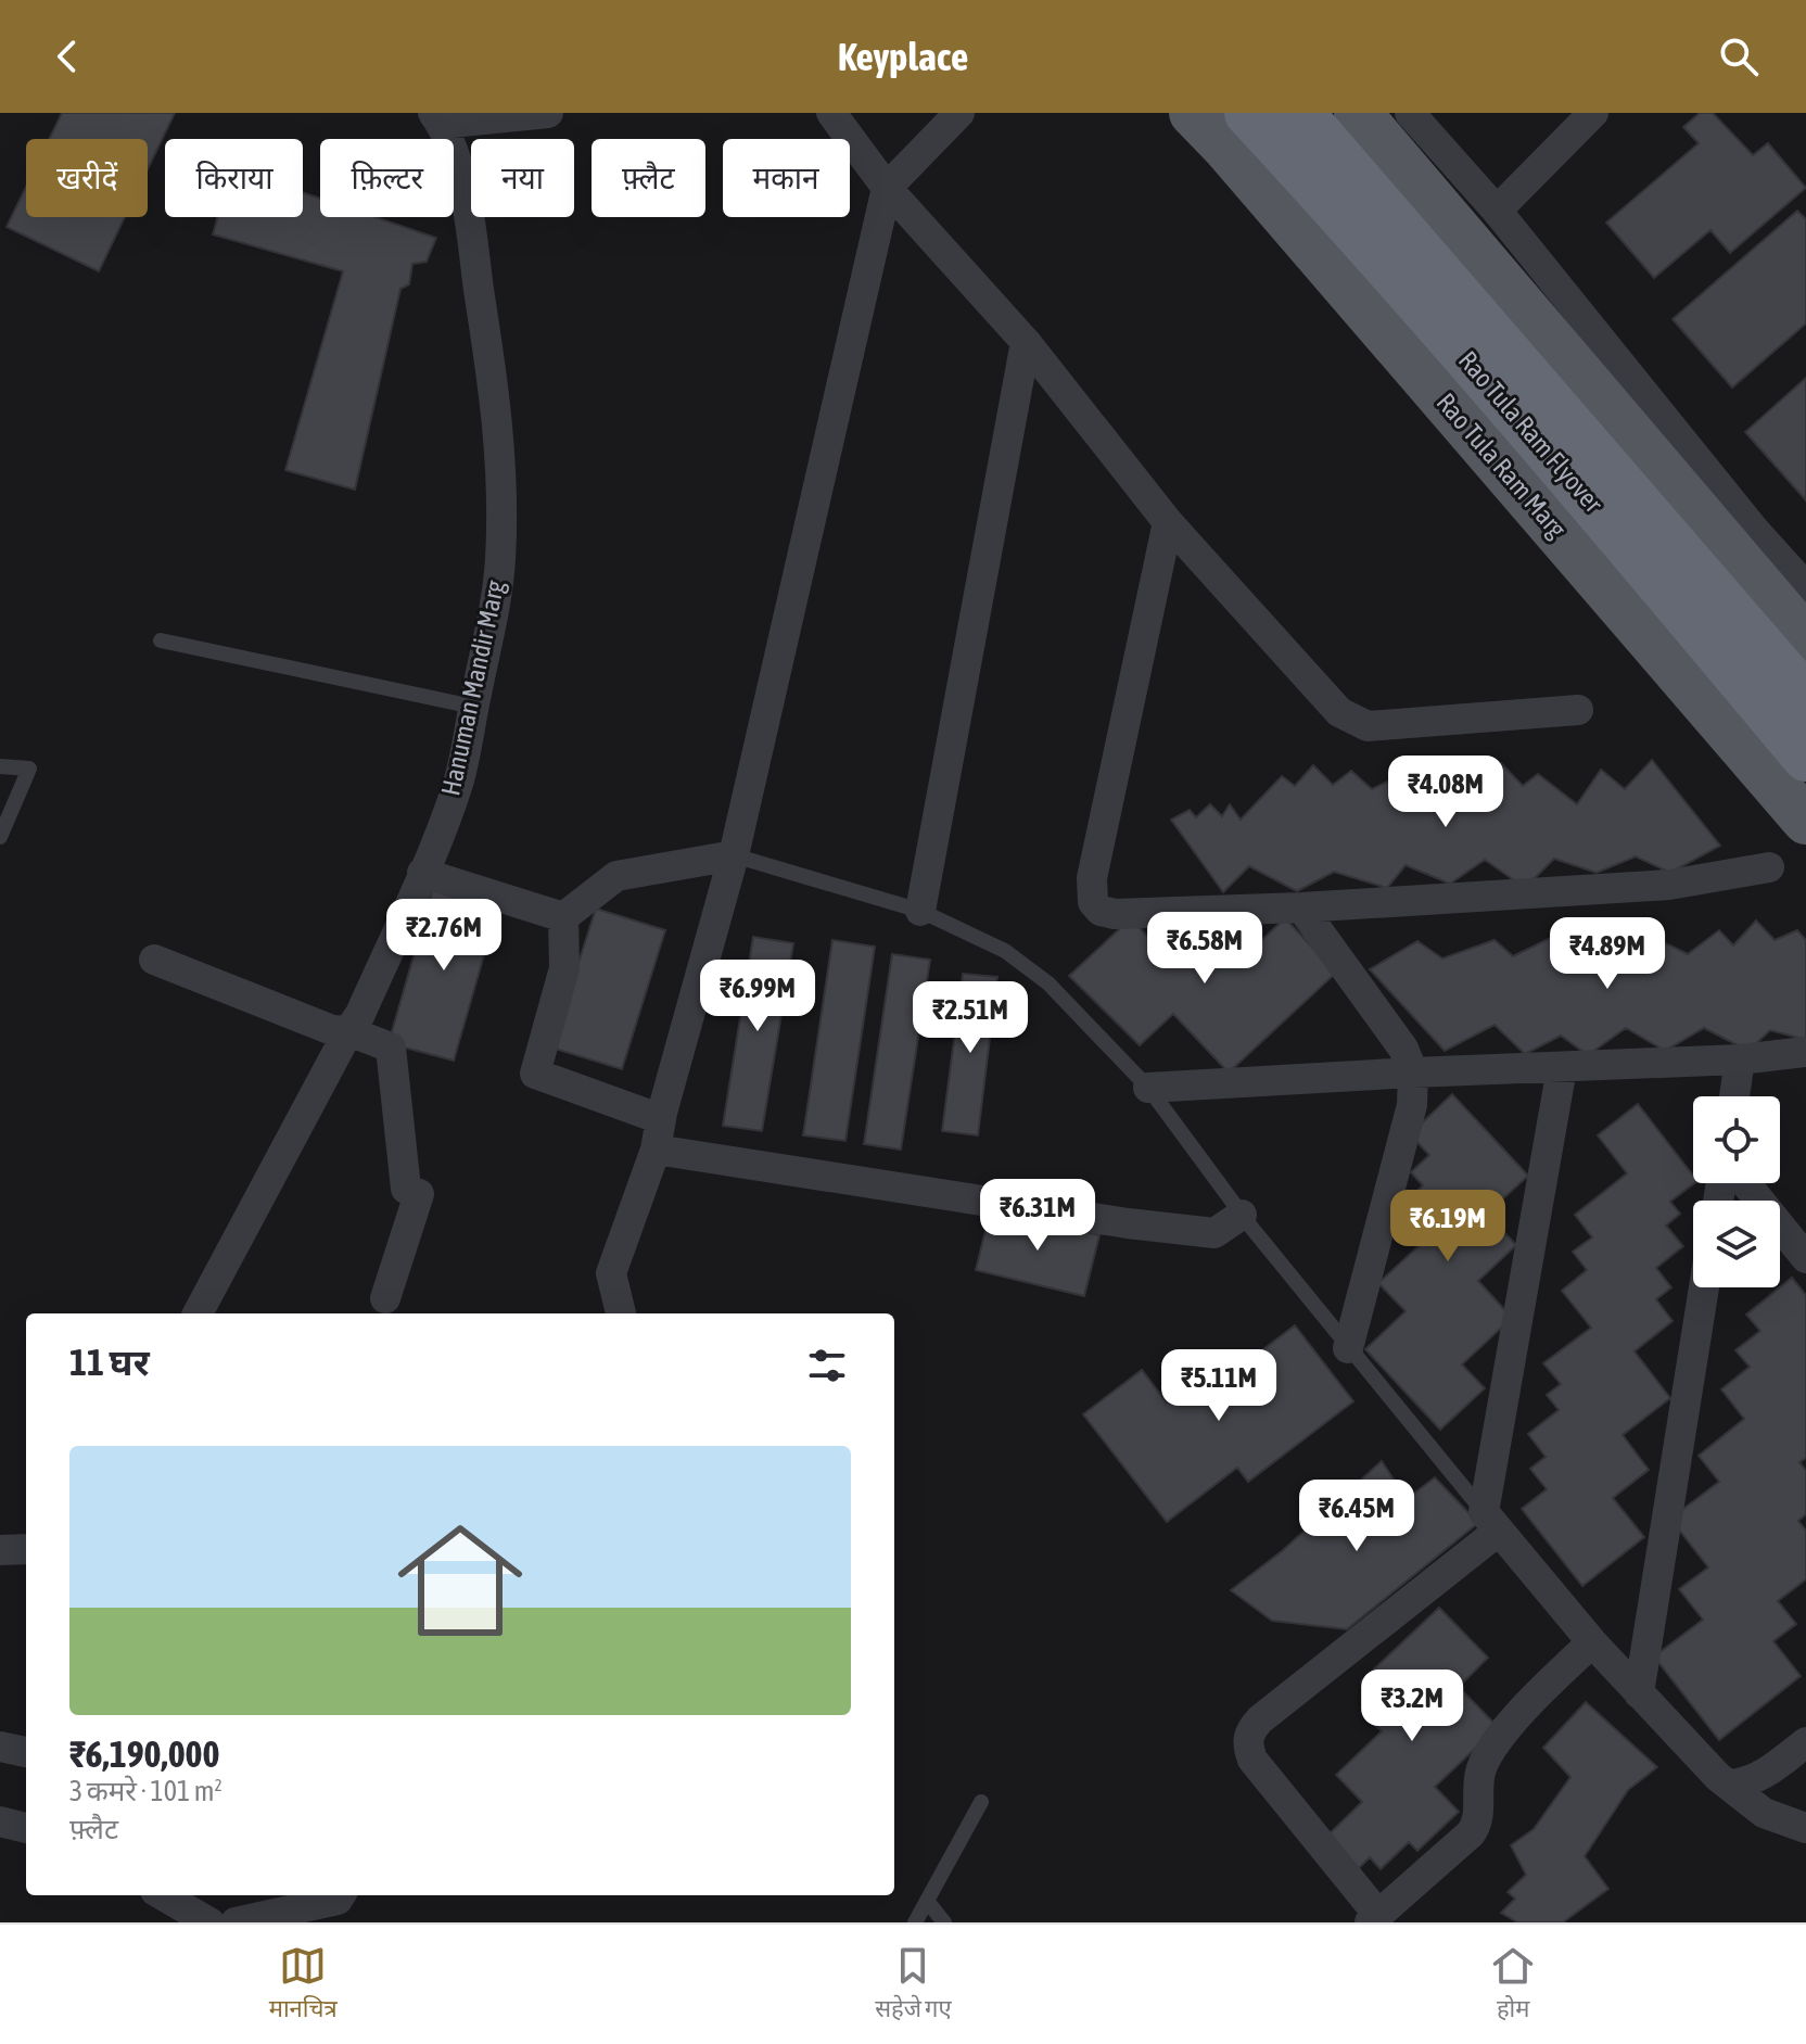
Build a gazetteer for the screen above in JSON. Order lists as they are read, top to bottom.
{
  "streets": {
    "highway": ["Rao Tula Ram Flyover"],
    "main road": ["Rao Tula Ram Marg"],
    "street": ["Hanuman Mandir Marg"]
  },
  "page": {
    "header": "Keyplace",
    "chip": [
      "खरीदें",
      "किराया",
      "फ़िल्टर",
      "नया",
      "फ़्लैट",
      "मकान"
    ],
    "price": [
      "₹4.08M",
      "₹2.76M",
      "₹6.58M",
      "₹4.89M",
      "₹6.99M",
      "₹2.51M",
      "₹6.31M",
      "₹6.19M",
      "₹5.11M",
      "₹6.45M",
      "₹3.2M"
    ],
    "heading": "11 घर",
    "list": [
      {
        "name": "₹6,190,000",
        "note": "3 कमरे · 101 m² · फ़्लैट"
      }
    ],
    "tabs": ["मानचित्र", "सहेजे गए", "होम"]
  }
}
